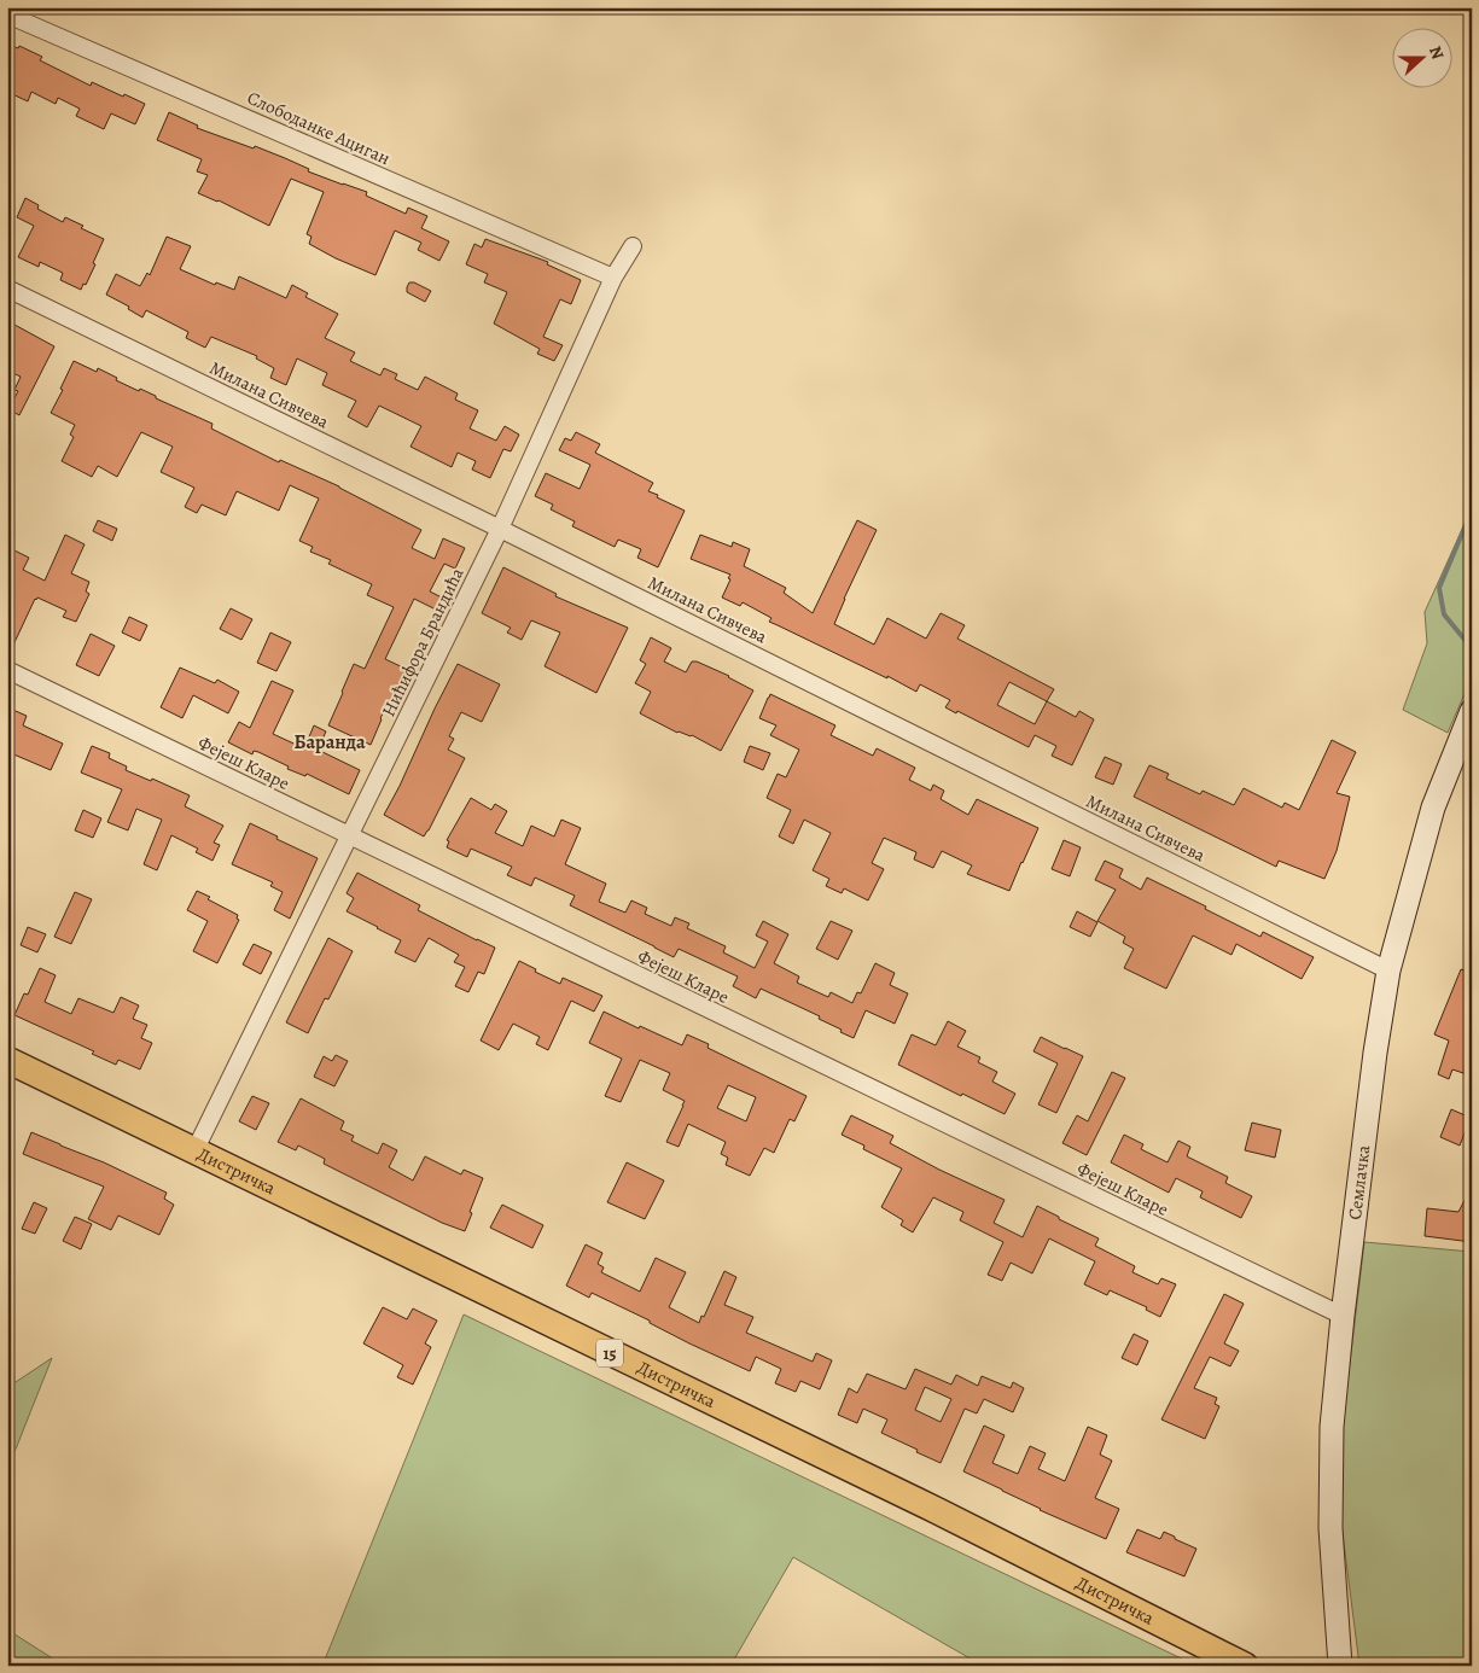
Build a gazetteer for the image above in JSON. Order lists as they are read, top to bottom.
{
  "streets": {
    "main road": ["Дистричка", "Семлачка", "15"],
    "street": [
      "Слободанке Ациган",
      "Милана Сивчева",
      "Нићифора Брандића",
      "Фејеш Кларе"
    ]
  },
  "crossings": [
    ["Слободанке Ациган", "Нићифора Брандића"],
    ["Милана Сивчева", "Нићифора Брандића"],
    ["Милана Сивчева", "Семлачка"],
    ["Нићифора Брандића", "Фејеш Кларе"],
    ["Нићифора Брандића", "Дистричка"],
    ["Фејеш Кларе", "Семлачка"]
  ],
  "districts": ["Баранда"],
  "north": "right"
}
